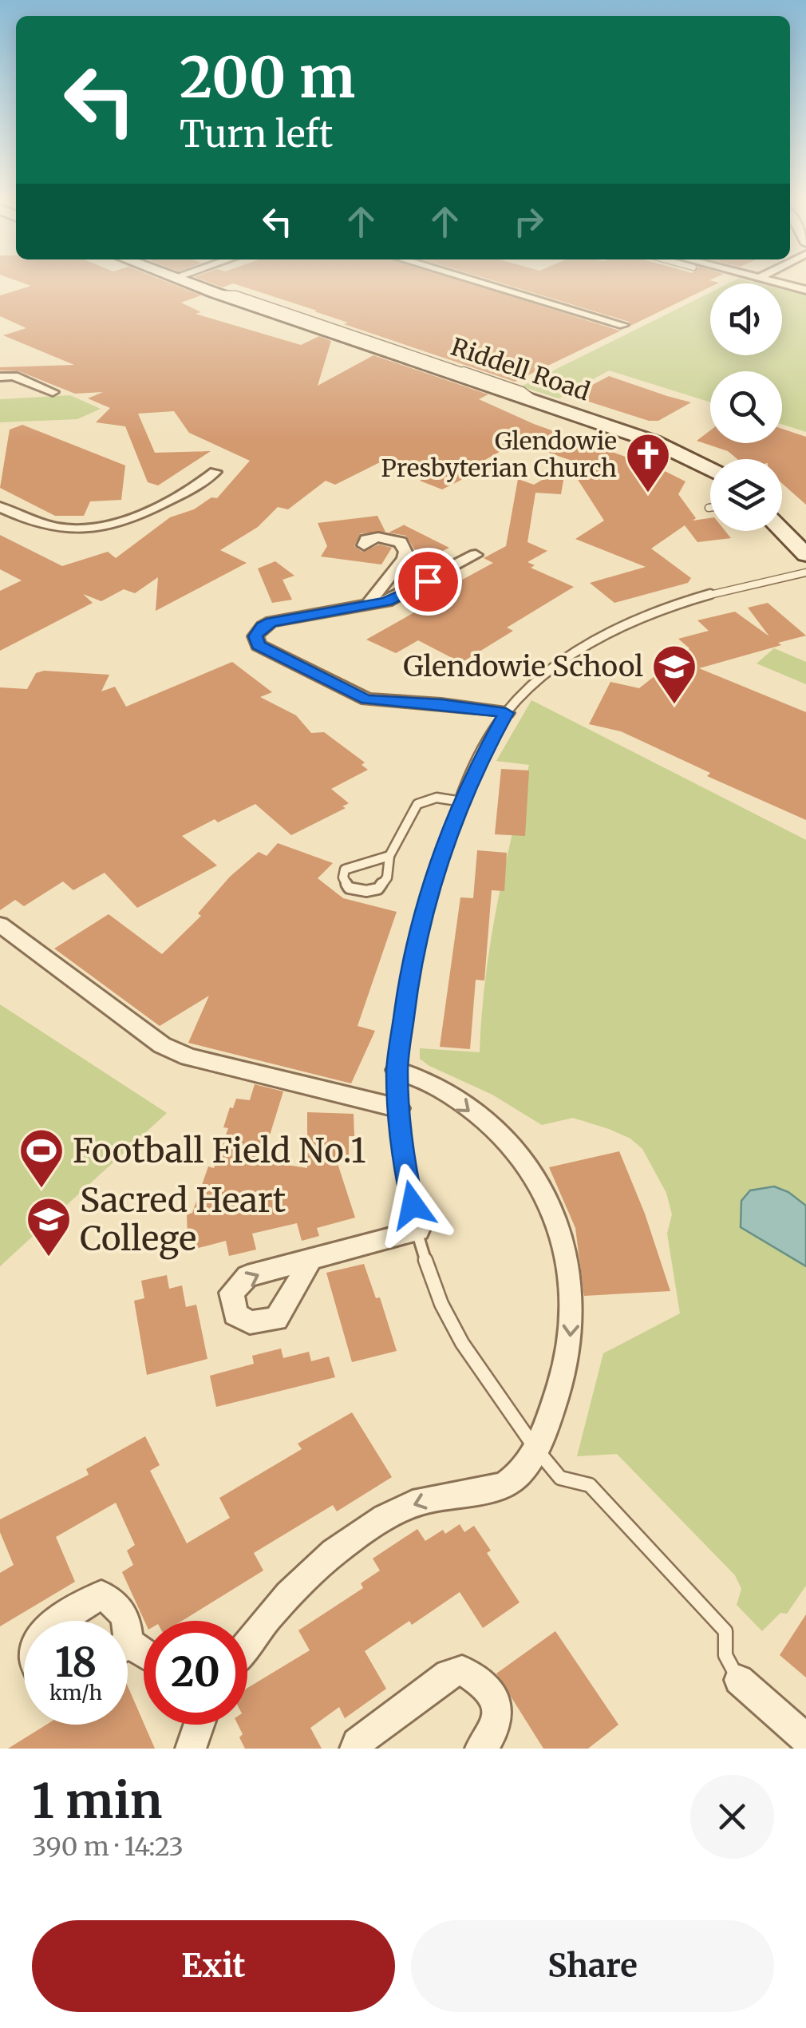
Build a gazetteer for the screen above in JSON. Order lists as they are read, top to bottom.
{
  "streets": {
    "street": ["Riddell Road"]
  },
  "places": {
    "church": ["Glendowie Presbyterian Church"],
    "school or university": ["Glendowie School", "Sacred Heart College"],
    "sports": ["Football Field No.1"]
  },
  "page": {
    "turn": ["200 m", "Turn left"],
    "speed": "18 km/h",
    "limit": "20",
    "heading": ["1 min", "390 m · 14:23"],
    "buttons": ["Exit", "Share"]
  }
}
